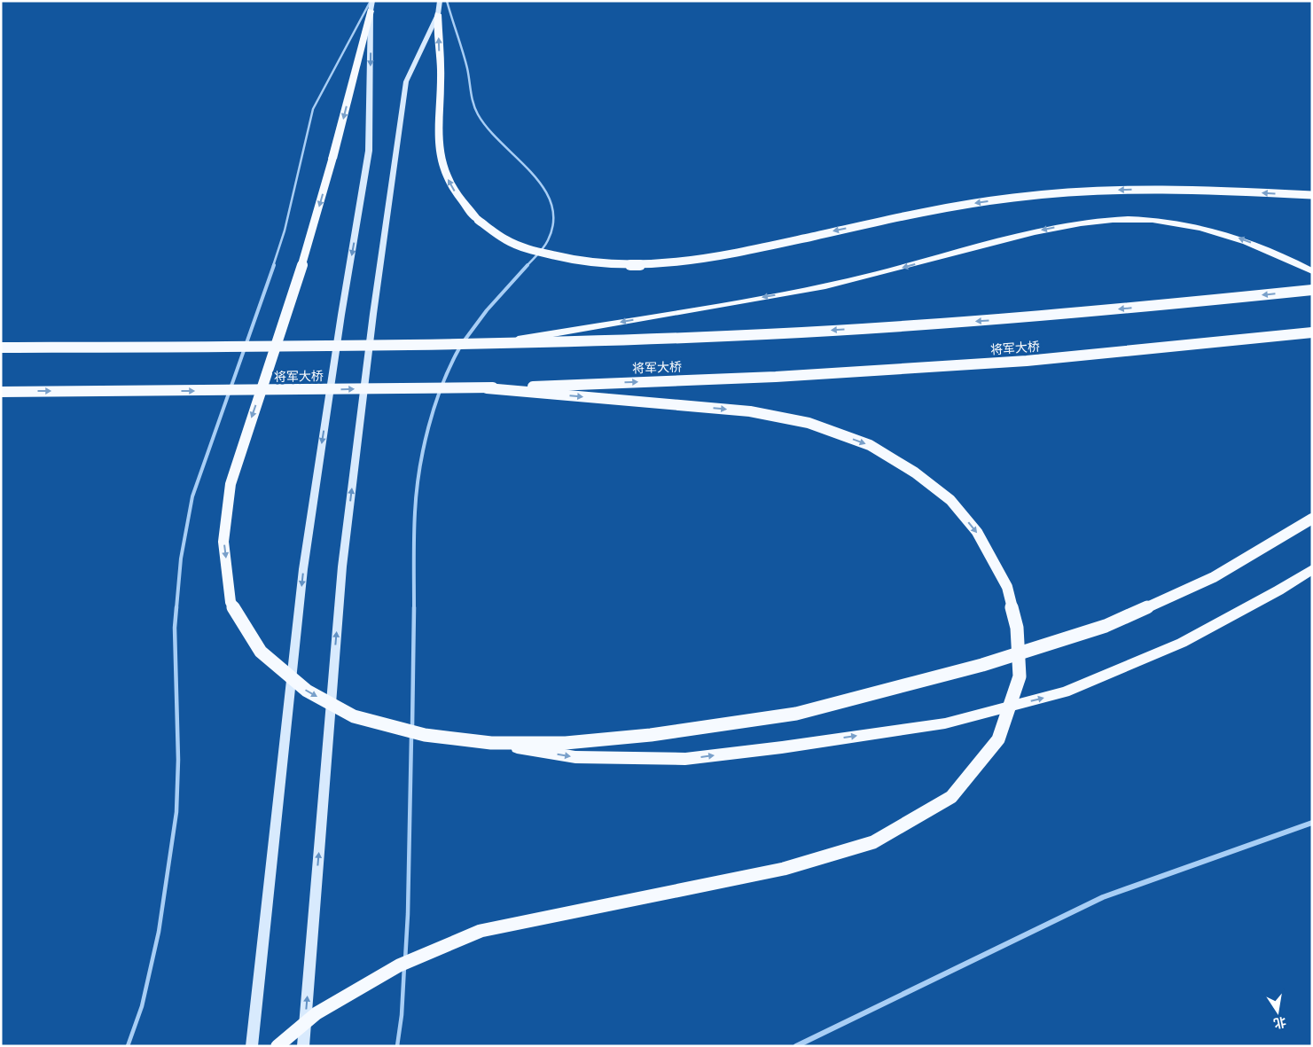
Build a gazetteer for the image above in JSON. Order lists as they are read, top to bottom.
{
  "streets": {
    "main road": ["将军大桥"]
  },
  "north": "bottom"
}
